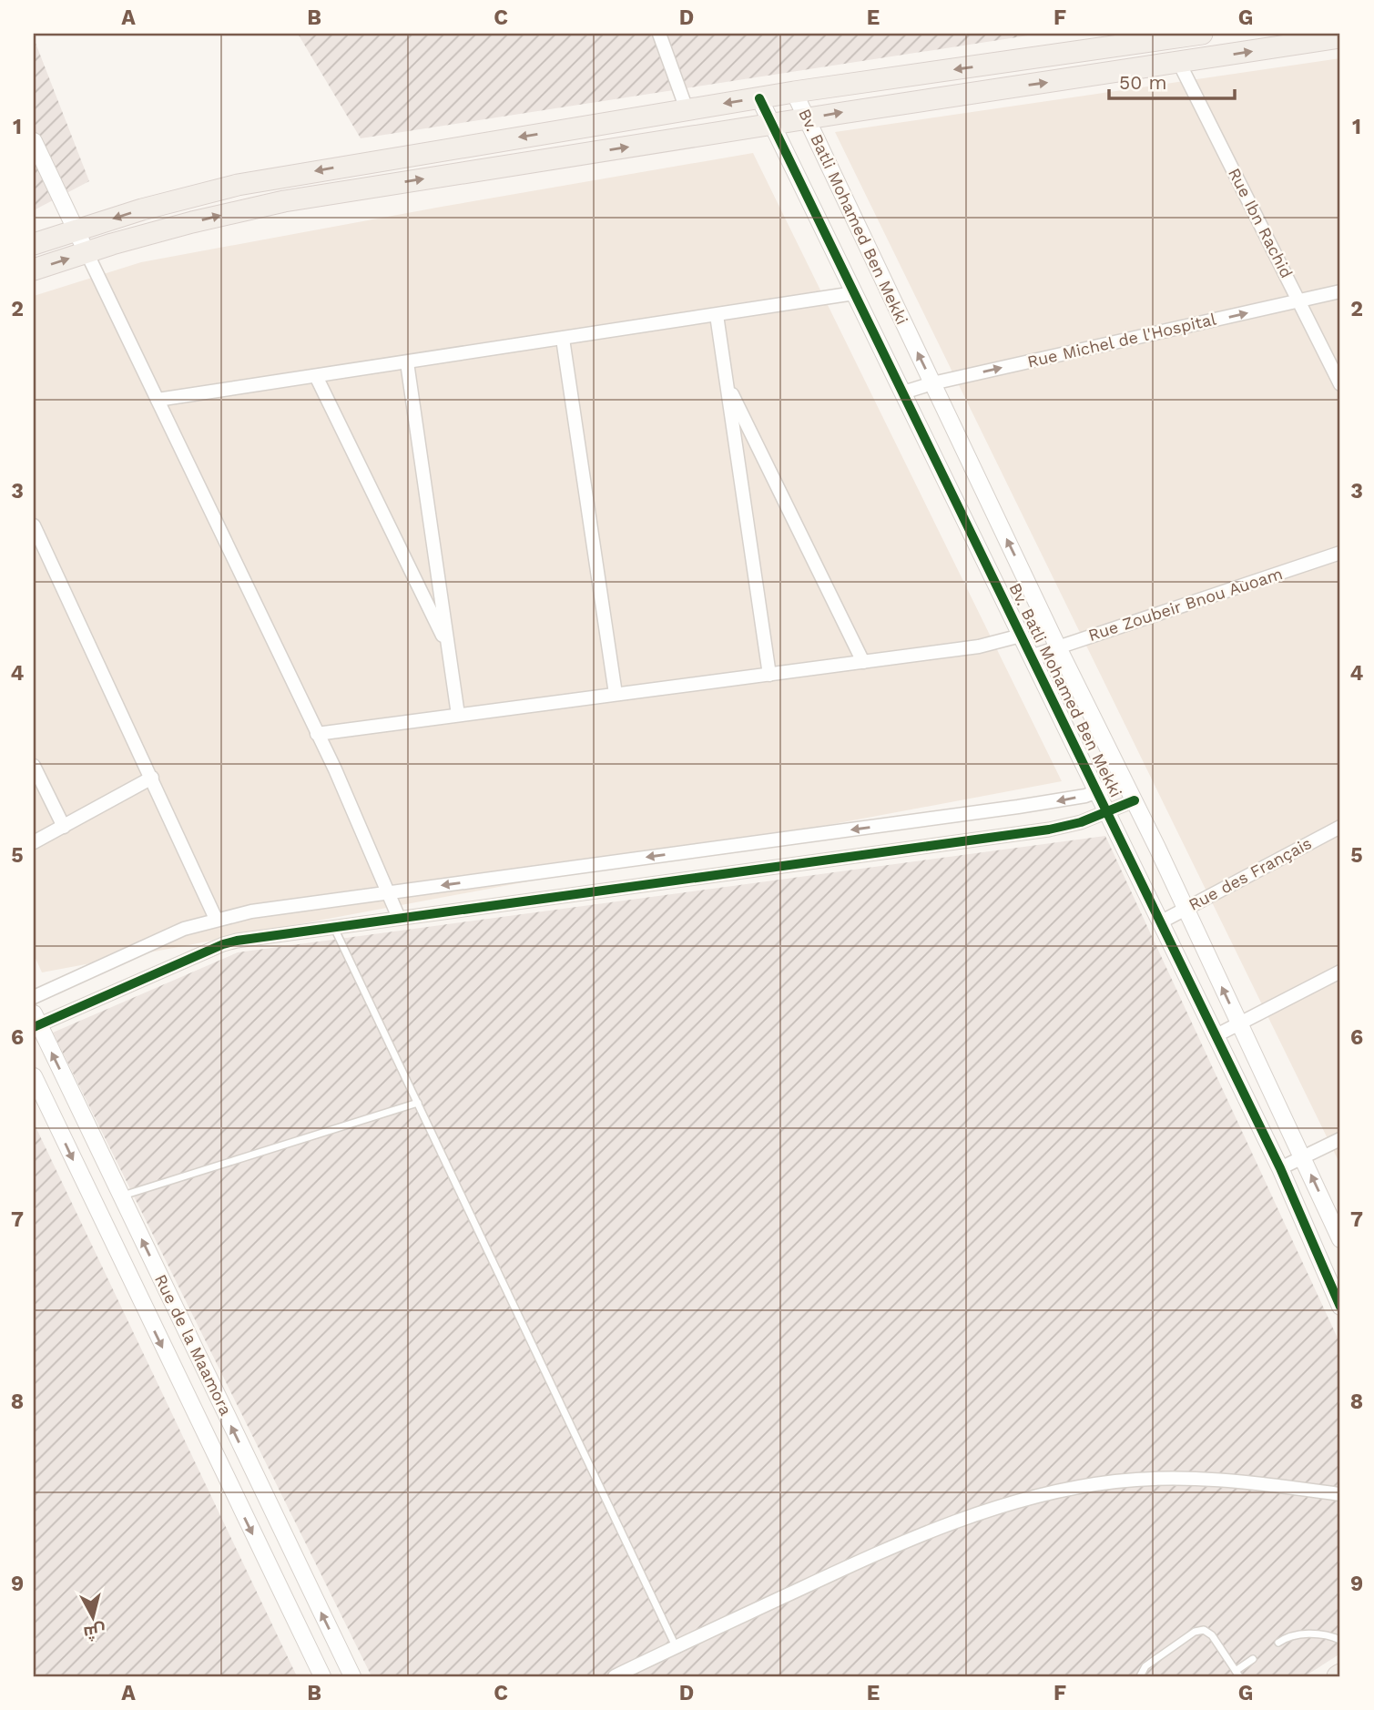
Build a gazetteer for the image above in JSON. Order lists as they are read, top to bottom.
{
  "streets": {
    "street": [
      "Bv. Batli Mohamed Ben Mekki",
      "Rue Ibn Rachid",
      "Rue Michel de l'Hospital",
      "Rue Zoubeir Bnou Auoam",
      "Rue des Français",
      "Rue de la Maamora"
    ]
  },
  "crossings": [
    ["Bv. Batli Mohamed Ben Mekki", "Rue Michel de l'Hospital"],
    ["Bv. Batli Mohamed Ben Mekki", "Rue Zoubeir Bnou Auoam"],
    ["Bv. Batli Mohamed Ben Mekki", "Rue des Français"],
    ["Rue Ibn Rachid", "Rue Michel de l'Hospital"]
  ],
  "one_way": ["Rue Michel de l'Hospital"],
  "scale_bar": "50 m",
  "north": "bottom",
  "grid": {
    "columns": [
      "A",
      "B",
      "C",
      "D",
      "E",
      "F",
      "G"
    ],
    "rows": [
      "1",
      "2",
      "3",
      "4",
      "5",
      "6",
      "7",
      "8",
      "9"
    ]
  }
}
